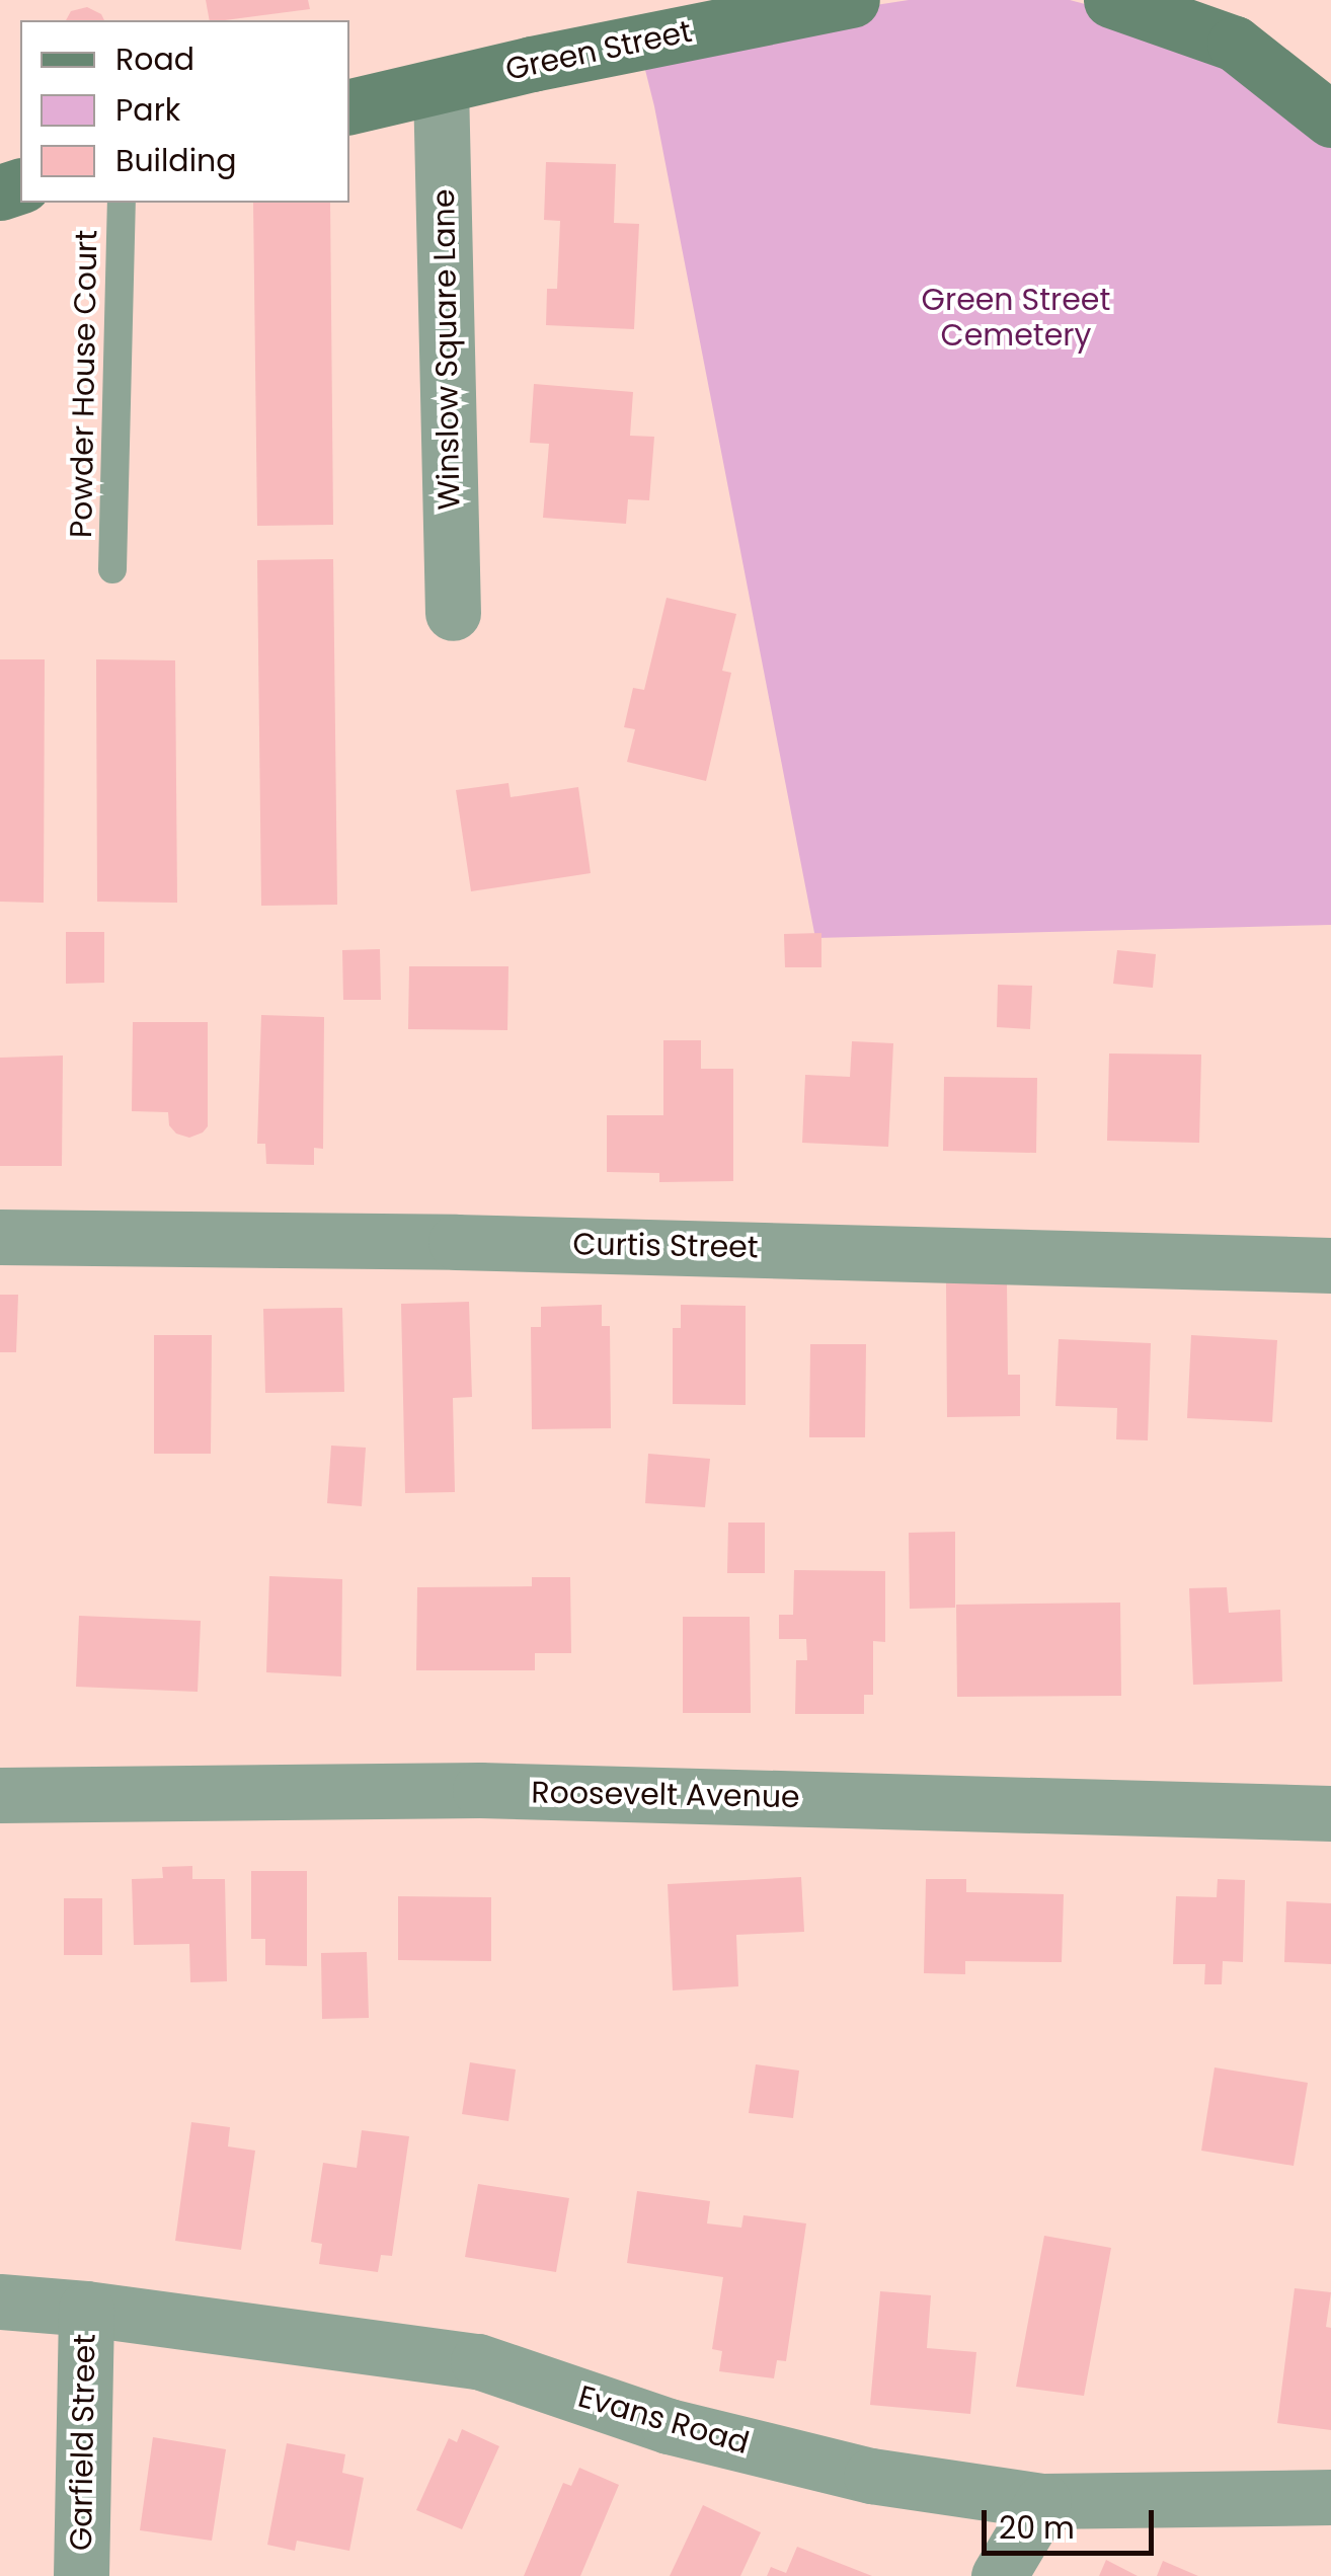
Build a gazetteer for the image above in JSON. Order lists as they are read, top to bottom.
{
  "streets": {
    "main road": ["Green Street"],
    "street": [
      "Winslow Square Lane",
      "Curtis Street",
      "Roosevelt Avenue",
      "Evans Road",
      "Garfield Street"
    ],
    "lane": ["Powder House Court"]
  },
  "crossings": [
    ["Green Street", "Winslow Square Lane"],
    ["Evans Road", "Garfield Street"]
  ],
  "parks": ["Green Street Cemetery"],
  "legend": ["Road", "Park", "Building"],
  "scale_bar": "20 m"
}
